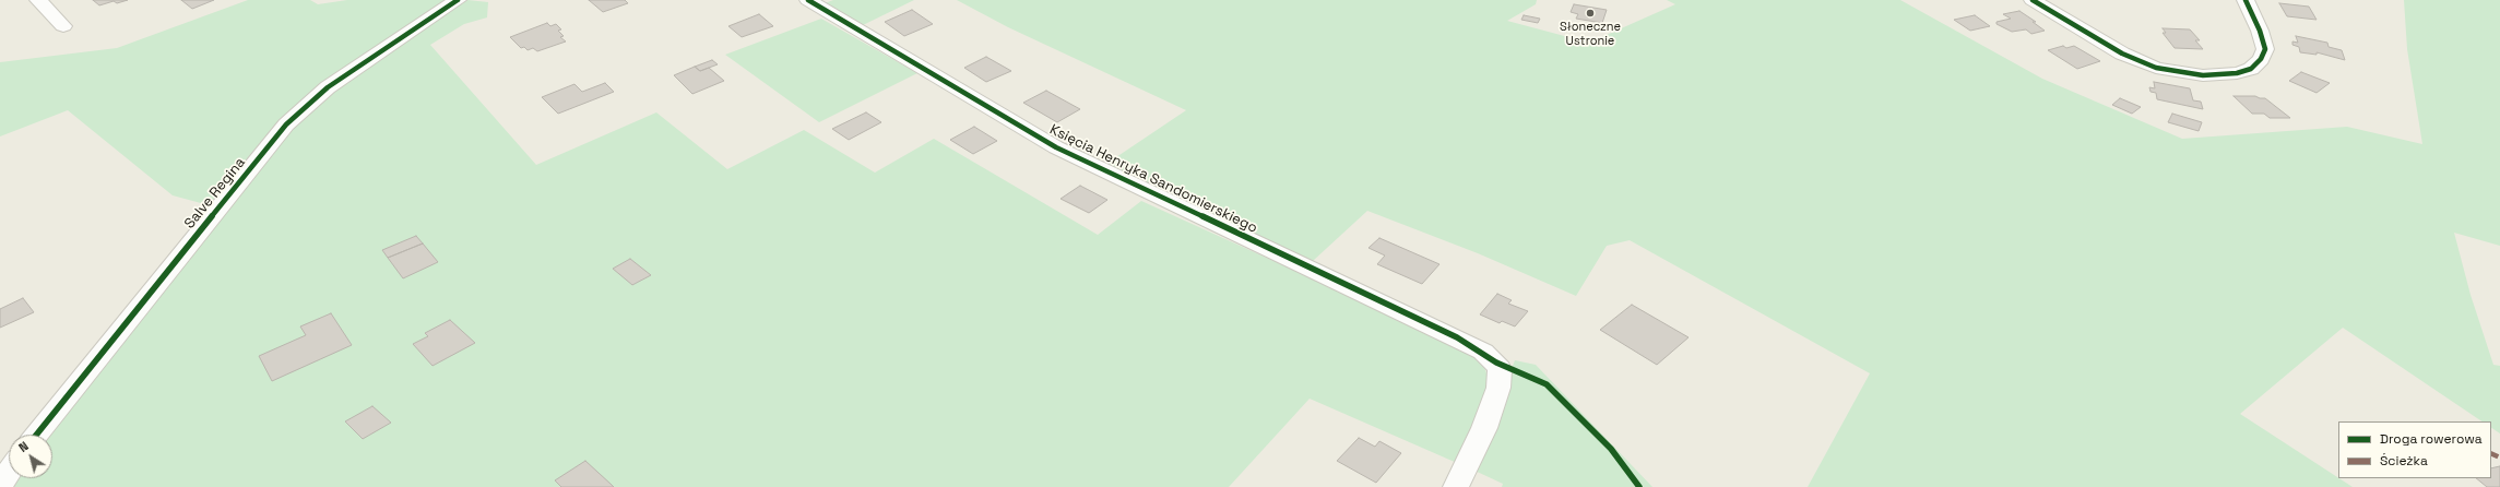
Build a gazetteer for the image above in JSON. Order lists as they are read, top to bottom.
{
  "streets": {
    "street": ["Księcia Henryka Sandomierskiego", "Salve Regina"]
  },
  "places": ["Słoneczne Ustronie"],
  "legend": ["Droga rowerowa", "Ścieżka"],
  "north": "top left"
}
